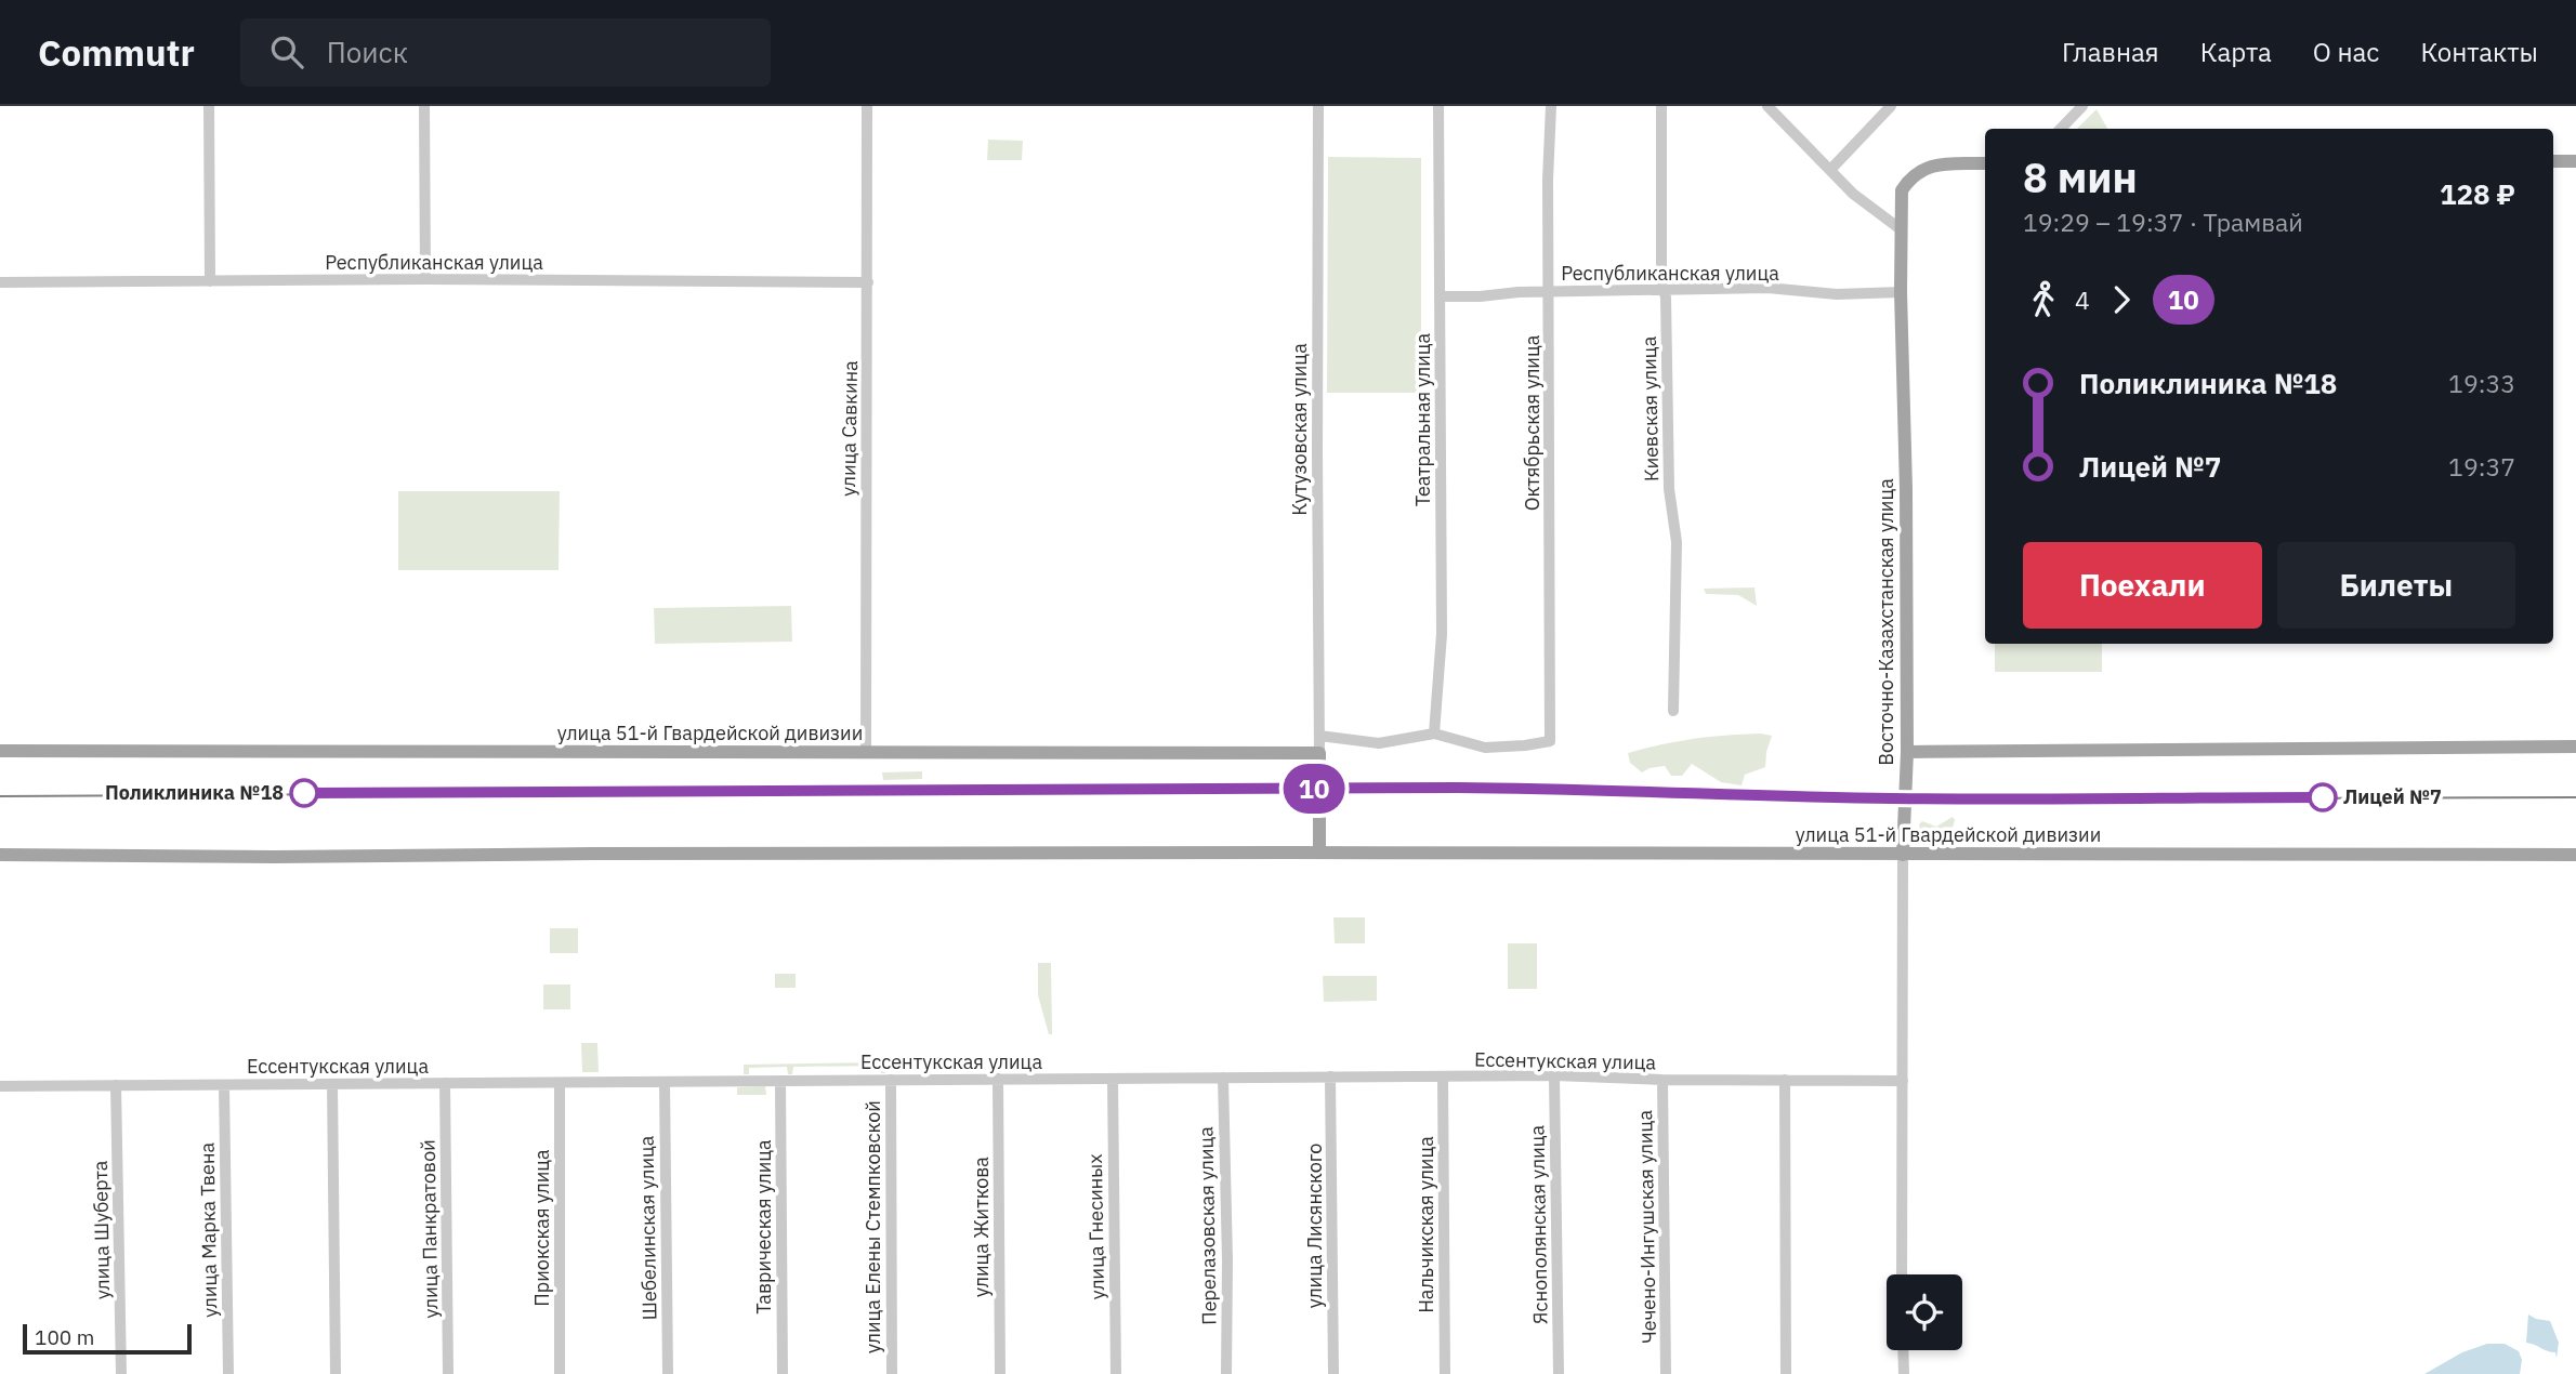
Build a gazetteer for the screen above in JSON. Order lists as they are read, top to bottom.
{
  "streets": {
    "main road": ["Восточно-Казахстанская улица", "улица 51-й Гвардейской дивизии"],
    "street": [
      "Республиканская улица",
      "Киевская улица",
      "Театральная улица",
      "Октябрьская улица",
      "улица Савкина",
      "Кутузовская улица",
      "Ессентукская улица",
      "Нальчикская улица",
      "Яснополянская улица",
      "Перелазовская улица",
      "улица Лисянского",
      "Таврическая улица",
      "улица Елены Стемпковской",
      "улица Житкова",
      "улица Гнесиных",
      "Чечено-Ингушская улица",
      "Приокская улица",
      "Шебелинская улица",
      "улица Панкратовой",
      "улица Шуберта",
      "улица Марка Твена"
    ]
  },
  "crossings": [
    ["Республиканская улица", "Киевская улица"],
    ["Республиканская улица", "Театральная улица"],
    ["Республиканская улица", "Октябрьская улица"],
    ["Республиканская улица", "улица Савкина"],
    ["Республиканская улица", "Восточно-Казахстанская улица"],
    ["Театральная улица", "Октябрьская улица"],
    ["улица Савкина", "улица 51-й Гвардейской дивизии"],
    ["Кутузовская улица", "улица 51-й Гвардейской дивизии"],
    ["Восточно-Казахстанская улица", "улица 51-й Гвардейской дивизии"],
    ["Восточно-Казахстанская улица", "Ессентукская улица"],
    ["Ессентукская улица", "Нальчикская улица"],
    ["Ессентукская улица", "Яснополянская улица"],
    ["Ессентукская улица", "Перелазовская улица"],
    ["Ессентукская улица", "улица Лисянского"],
    ["Ессентукская улица", "Таврическая улица"],
    ["Ессентукская улица", "улица Елены Стемпковской"],
    ["Ессентукская улица", "улица Житкова"],
    ["Ессентукская улица", "улица Гнесиных"],
    ["Ессентукская улица", "Чечено-Ингушская улица"],
    ["Ессентукская улица", "Приокская улица"],
    ["Ессентукская улица", "Шебелинская улица"],
    ["Ессентукская улица", "улица Панкратовой"],
    ["Ессентукская улица", "улица Шуберта"],
    ["Ессентукская улица", "улица Марка Твена"]
  ],
  "places": ["Поликлиника №18", "Лицей №7"],
  "lines": ["tram line 10"],
  "scale_bar": "100 m",
  "page": {
    "header": "Commutr",
    "search": "Поиск",
    "nav": [
      "Главная",
      "Карта",
      "О нас",
      "Контакты"
    ],
    "on_map": "10",
    "heading": ["8 мин", "19:29 – 19:37 · Трамвай", "128 ₽"],
    "legs": ["4", "10"],
    "list": [
      {
        "name": "Поликлиника №18",
        "value": "19:33"
      },
      {
        "name": "Лицей №7",
        "value": "19:37"
      }
    ],
    "buttons": ["Поехали", "Билеты"],
    "scale": "100 m"
  }
}
